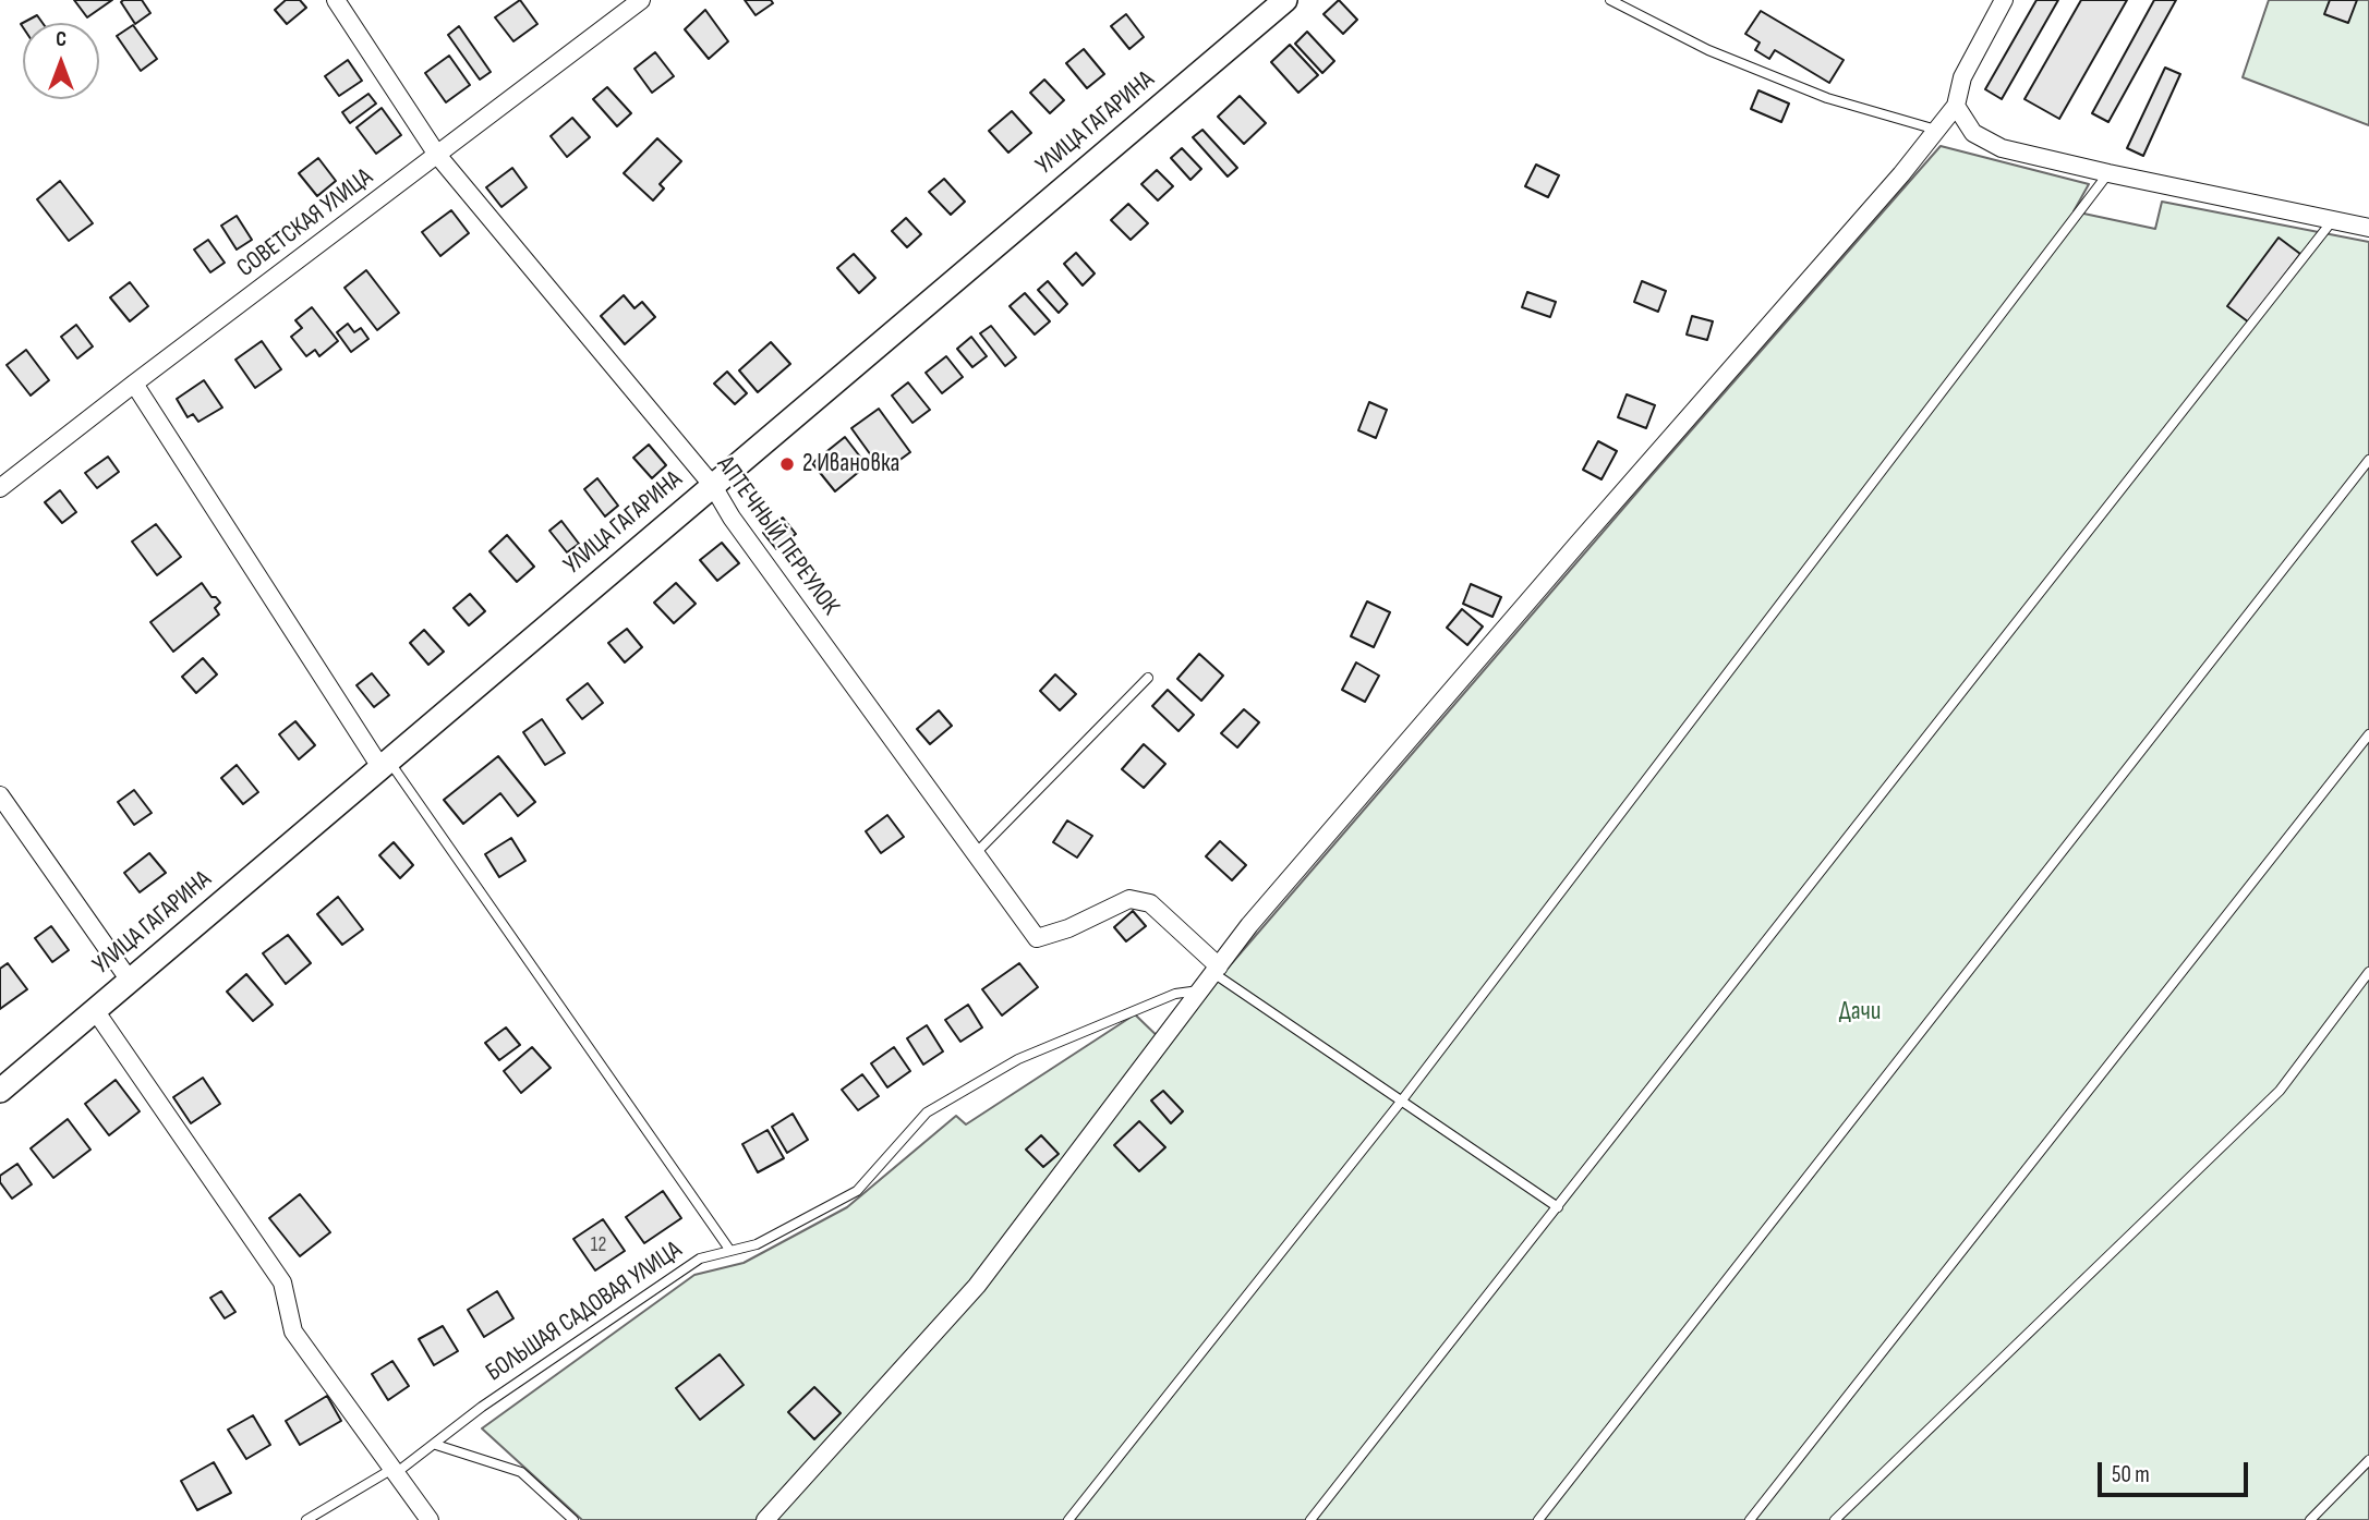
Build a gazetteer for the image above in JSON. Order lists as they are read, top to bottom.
{
  "streets": {
    "street": ["УЛИЦА ГАГАРИНА", "СОВЕТСКАЯ УЛИЦА", "АПТЕЧНЫЙ ПЕРЕУЛОК"],
    "lane": ["БОЛЬШАЯ САДОВАЯ УЛИЦА"]
  },
  "crossings": [
    ["УЛИЦА ГАГАРИНА", "АПТЕЧНЫЙ ПЕРЕУЛОК"],
    ["СОВЕТСКАЯ УЛИЦА", "АПТЕЧНЫЙ ПЕРЕУЛОК"]
  ],
  "parks": ["Дачи"],
  "places": ["2 Ивановка"],
  "house_numbers": ["12"],
  "scale_bar": "50 m",
  "north": "top"
}
